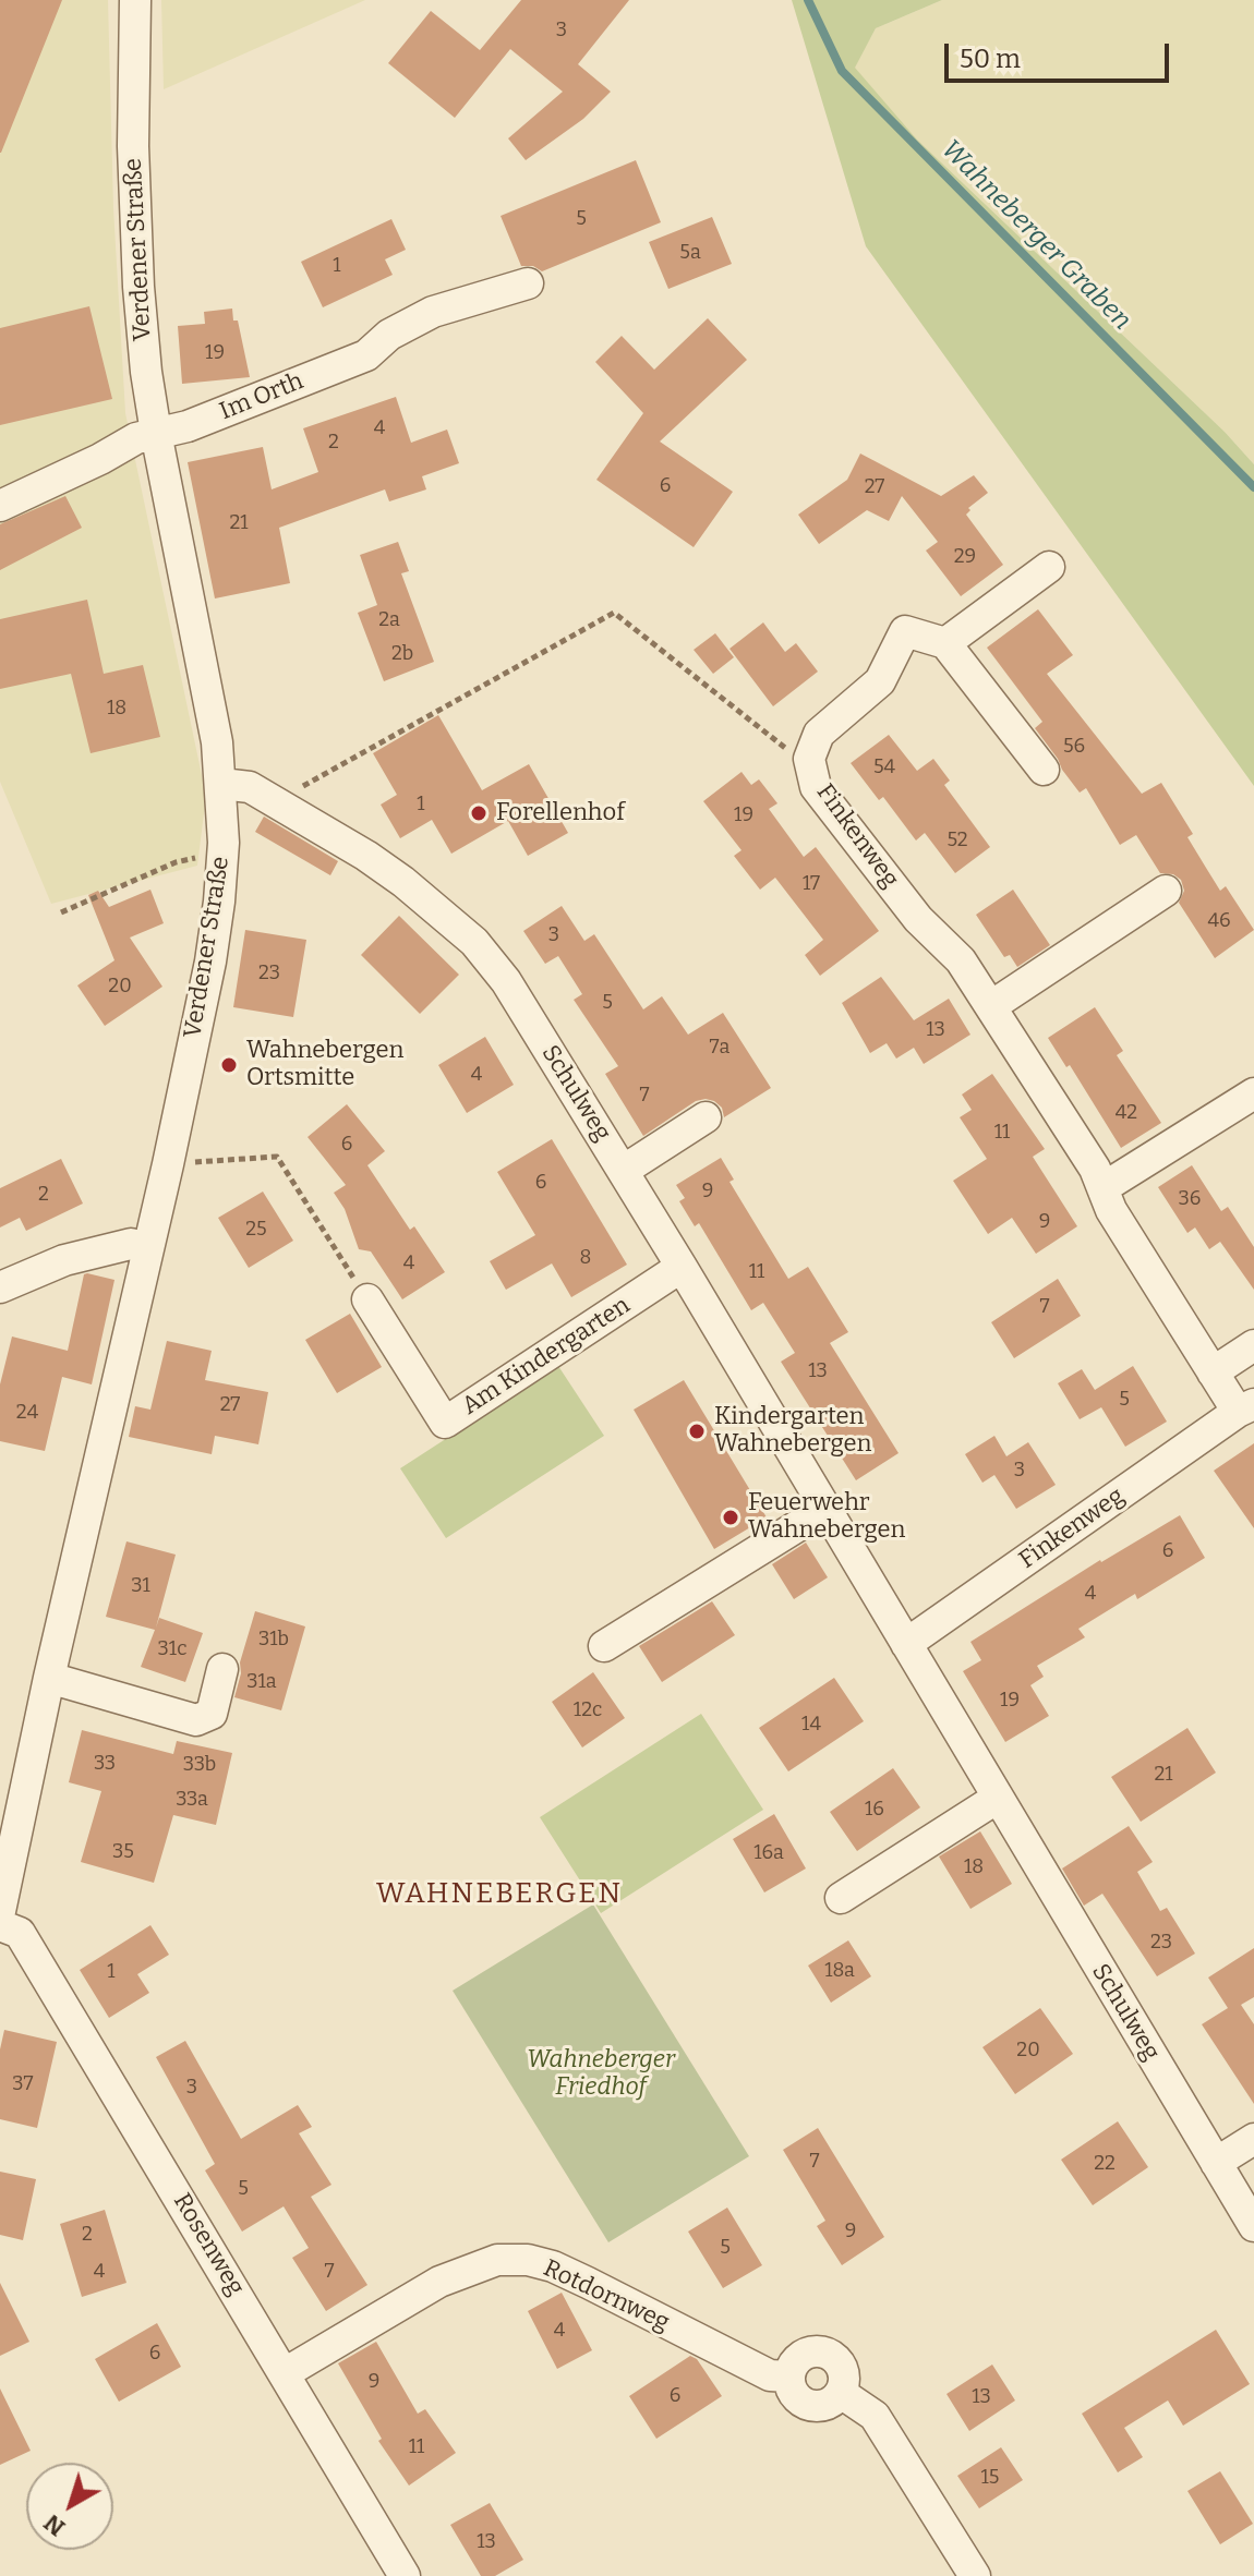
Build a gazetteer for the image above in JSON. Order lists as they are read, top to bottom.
{
  "streets": {
    "street": [
      "Verdener Straße",
      "Im Orth",
      "Finkenweg",
      "Schulweg",
      "Am Kindergarten",
      "Rosenweg",
      "Rotdornweg"
    ]
  },
  "crossings": [
    ["Verdener Straße", "Im Orth"],
    ["Verdener Straße", "Schulweg"],
    ["Finkenweg", "Schulweg"],
    ["Schulweg", "Am Kindergarten"],
    ["Rosenweg", "Rotdornweg"]
  ],
  "districts": ["WAHNEBERGEN"],
  "water": ["Wahneberger Graben"],
  "parks": ["Wahneberger Friedhof"],
  "places": [
    "Forellenhof",
    "Wahnebergen Ortsmitte",
    "Kindergarten Wahnebergen",
    "Feuerwehr Wahnebergen"
  ],
  "house_numbers": [
    "3",
    "5",
    "5a",
    "1",
    "19",
    "4",
    "2",
    "6",
    "27",
    "21",
    "29",
    "2a",
    "2b",
    "18",
    "56",
    "54",
    "1",
    "19",
    "52",
    "17",
    "46",
    "3",
    "23",
    "20",
    "5",
    "13",
    "7a",
    "4",
    "7",
    "42",
    "11",
    "6",
    "6",
    "9",
    "2",
    "36",
    "9",
    "25",
    "8",
    "4",
    "11",
    "7",
    "13",
    "5",
    "27",
    "24",
    "3",
    "6",
    "31",
    "4",
    "31b",
    "31c",
    "31a",
    "19",
    "12c",
    "14",
    "33",
    "33b",
    "21",
    "33a",
    "16",
    "35",
    "16a",
    "18",
    "23",
    "18a",
    "1",
    "20",
    "37",
    "3",
    "7",
    "22",
    "5",
    "9",
    "2",
    "5",
    "4",
    "7",
    "4",
    "6",
    "9",
    "6",
    "13",
    "11",
    "15",
    "13"
  ],
  "scale_bar": "50 m",
  "north": "bottom left"
}
